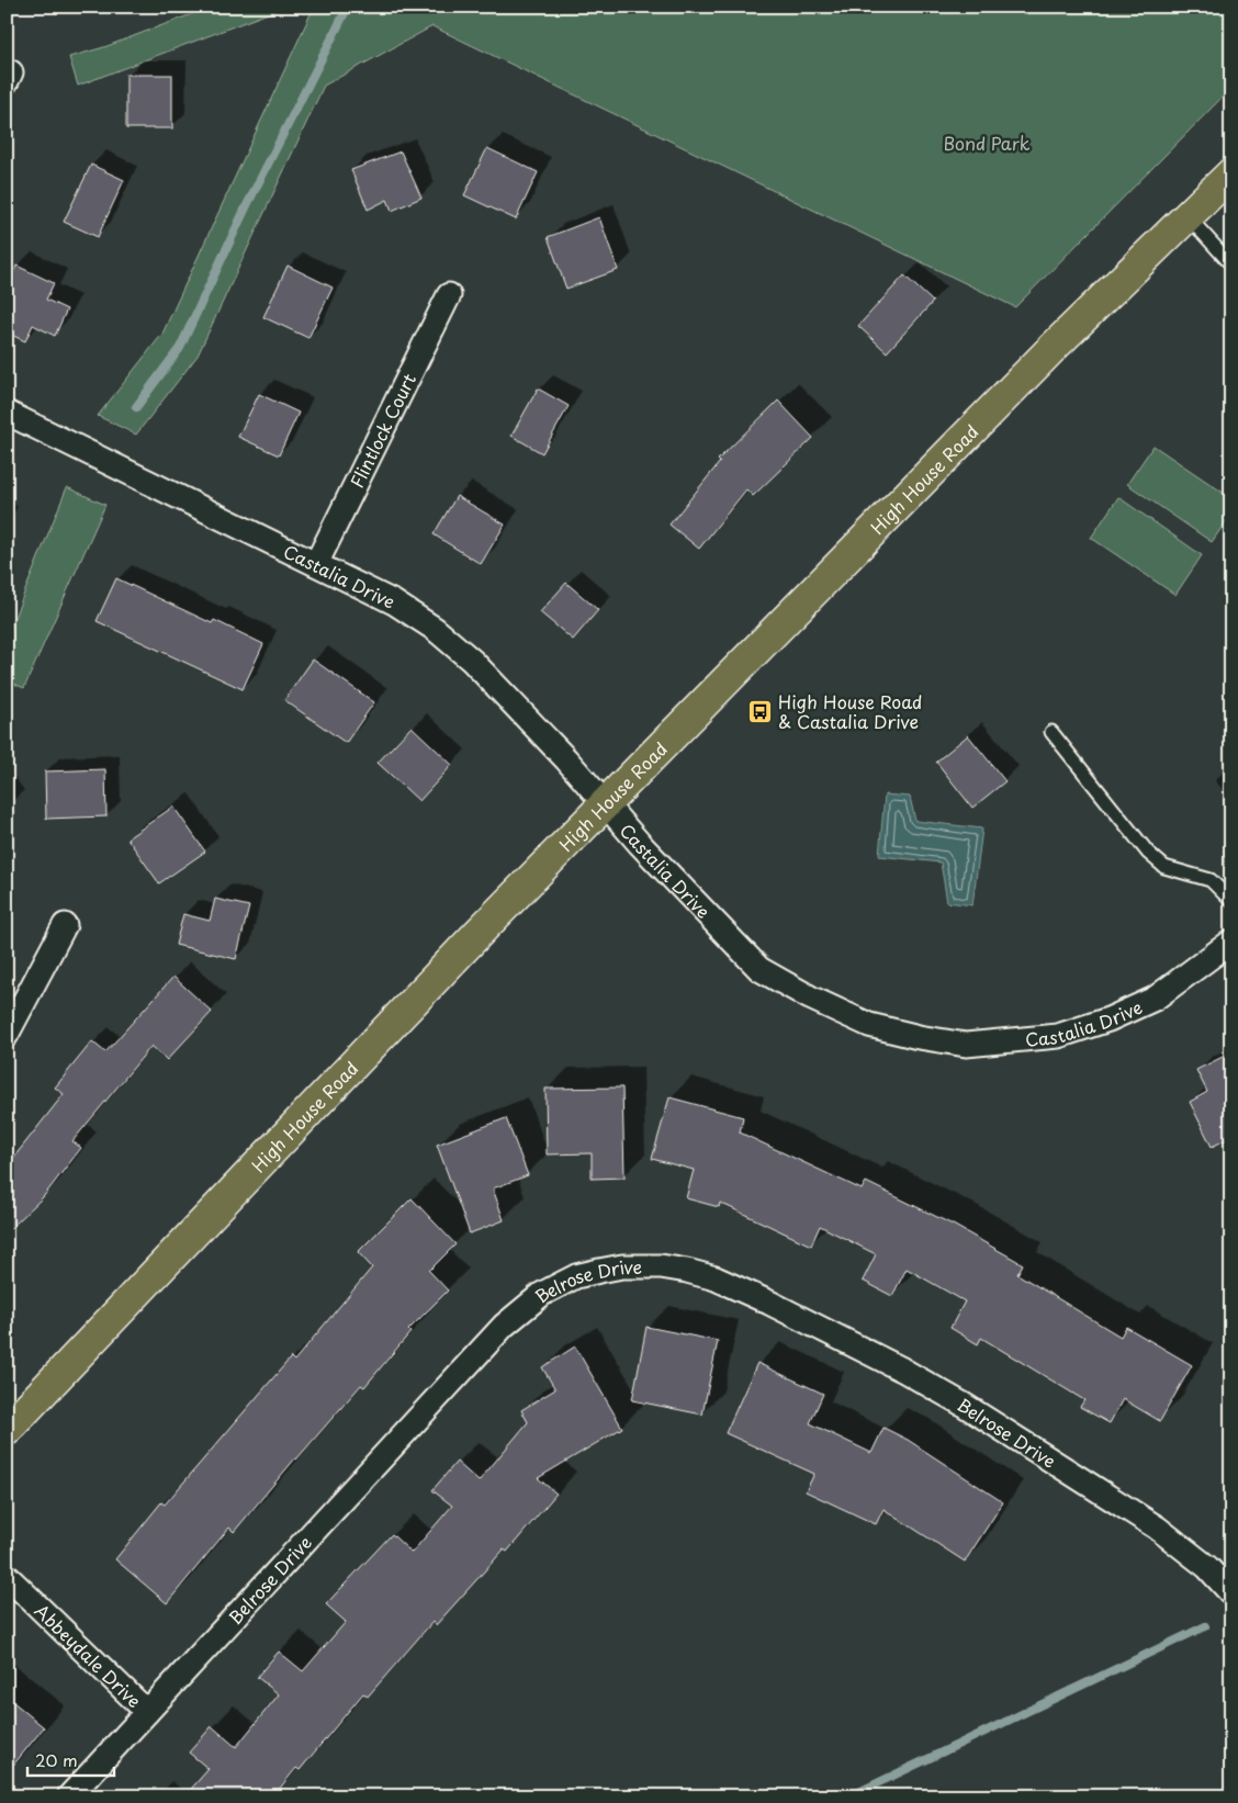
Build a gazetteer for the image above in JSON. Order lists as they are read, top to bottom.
{
  "streets": {
    "main road": ["High House Road"],
    "street": [
      "Flintlock Court",
      "Castalia Drive",
      "Belrose Drive",
      "Abbeydale Drive"
    ]
  },
  "crossings": [
    ["Flintlock Court", "Castalia Drive"],
    ["High House Road", "Castalia Drive"],
    ["Belrose Drive", "Abbeydale Drive"]
  ],
  "parks": ["Bond Park"],
  "places": {
    "bus stop": ["High House Road & Castalia Drive"]
  },
  "scale_bar": "20 m"
}
